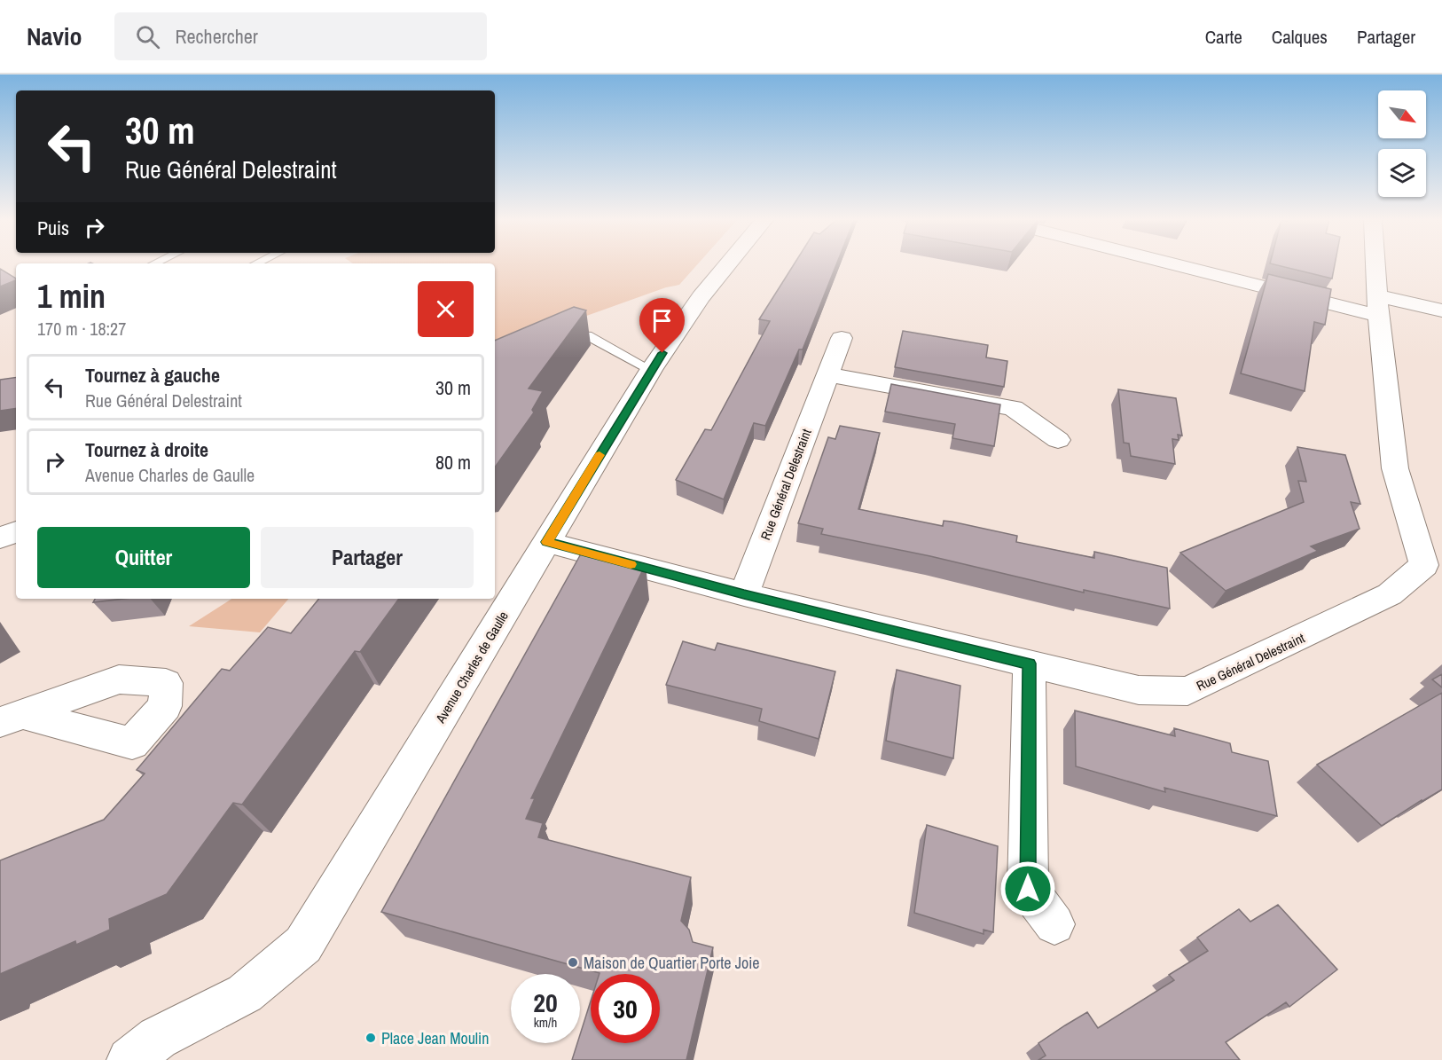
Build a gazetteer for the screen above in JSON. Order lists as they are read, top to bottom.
{
  "streets": {
    "street": ["Rue Général Delestraint", "Avenue Charles de Gaulle"]
  },
  "crossings": [
    ["Rue Général Delestraint", "Avenue Charles de Gaulle"]
  ],
  "places": ["Maison de Quartier Porte Joie", "Place Jean Moulin"],
  "north": "bottom right",
  "page": {
    "header": "Navio",
    "search": "Rechercher",
    "nav": ["Carte", "Calques", "Partager"],
    "turn": ["30 m", "Rue Général Delestraint"],
    "then": "Puis",
    "heading": ["1 min", "170 m · 18:27"],
    "list": [
      {
        "name": "Tournez à gauche",
        "note": "Rue Général Delestraint",
        "value": "30 m"
      },
      {
        "name": "Tournez à droite",
        "note": "Avenue Charles de Gaulle",
        "value": "80 m"
      }
    ],
    "buttons": ["Quitter", "Partager"],
    "speed": "20 km/h",
    "limit": "30"
  }
}
